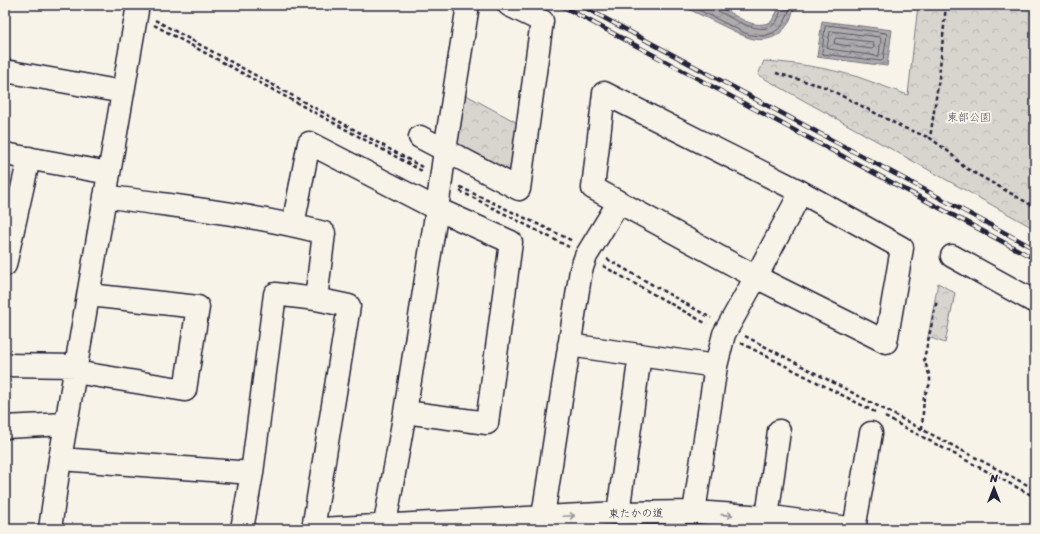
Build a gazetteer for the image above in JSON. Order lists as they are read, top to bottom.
{
  "streets": {
    "street": ["東たかの道"]
  },
  "parks": ["東部公園"],
  "north": "top"
}
